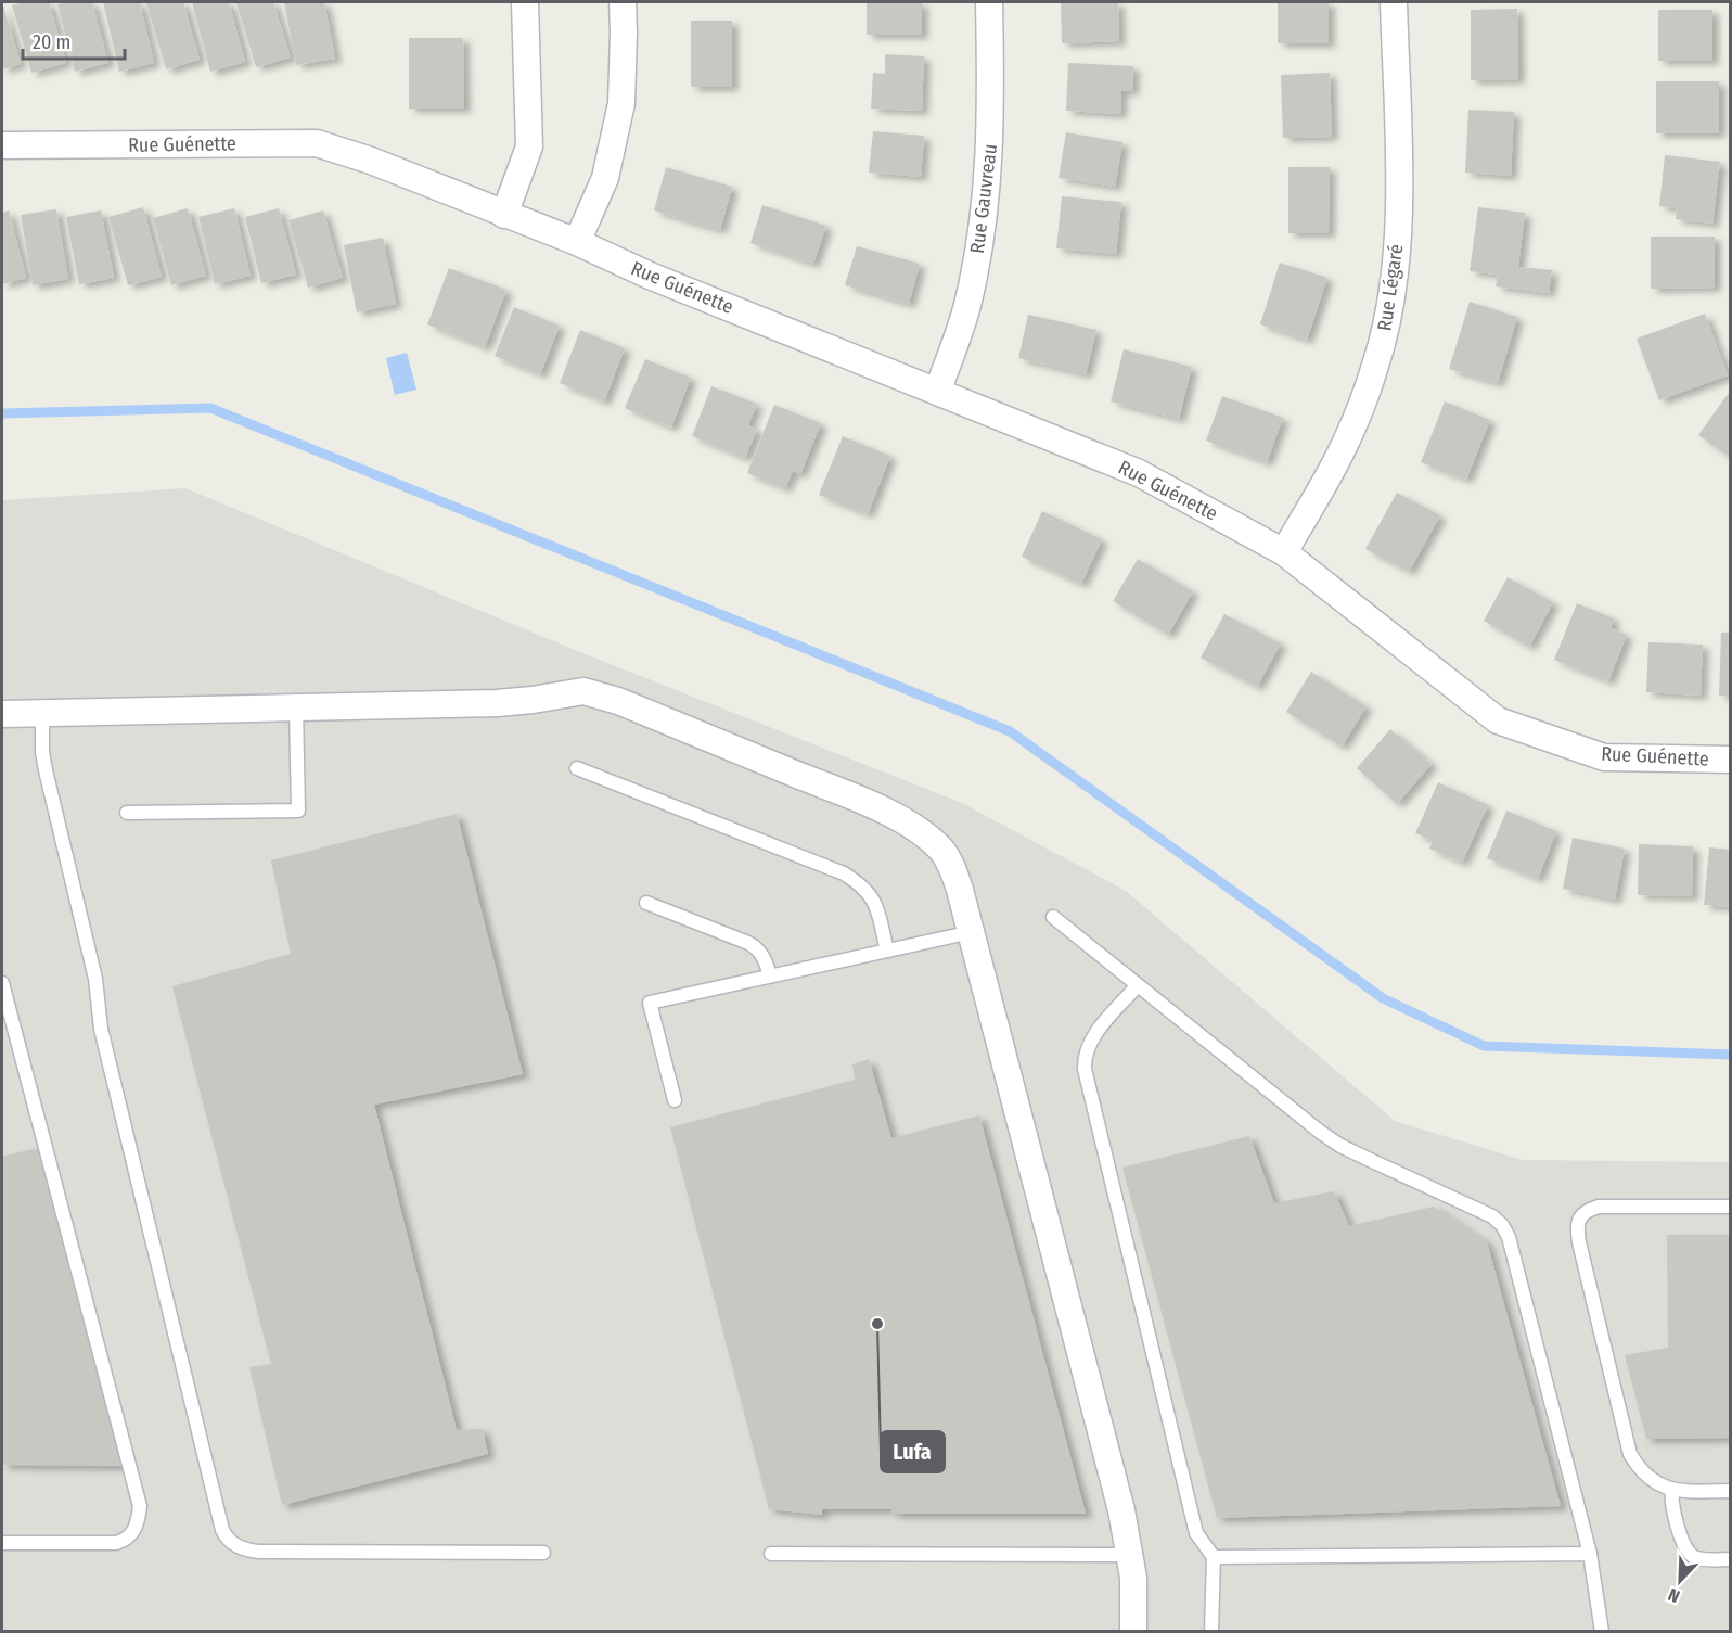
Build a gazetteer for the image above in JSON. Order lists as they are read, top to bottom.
{
  "streets": {
    "street": ["Rue Guénette", "Rue Gauvreau", "Rue Légaré"]
  },
  "crossings": [
    ["Rue Guénette", "Rue Gauvreau"],
    ["Rue Guénette", "Rue Légaré"]
  ],
  "places": ["Lufa"],
  "scale_bar": "20 m",
  "north": "bottom left"
}
